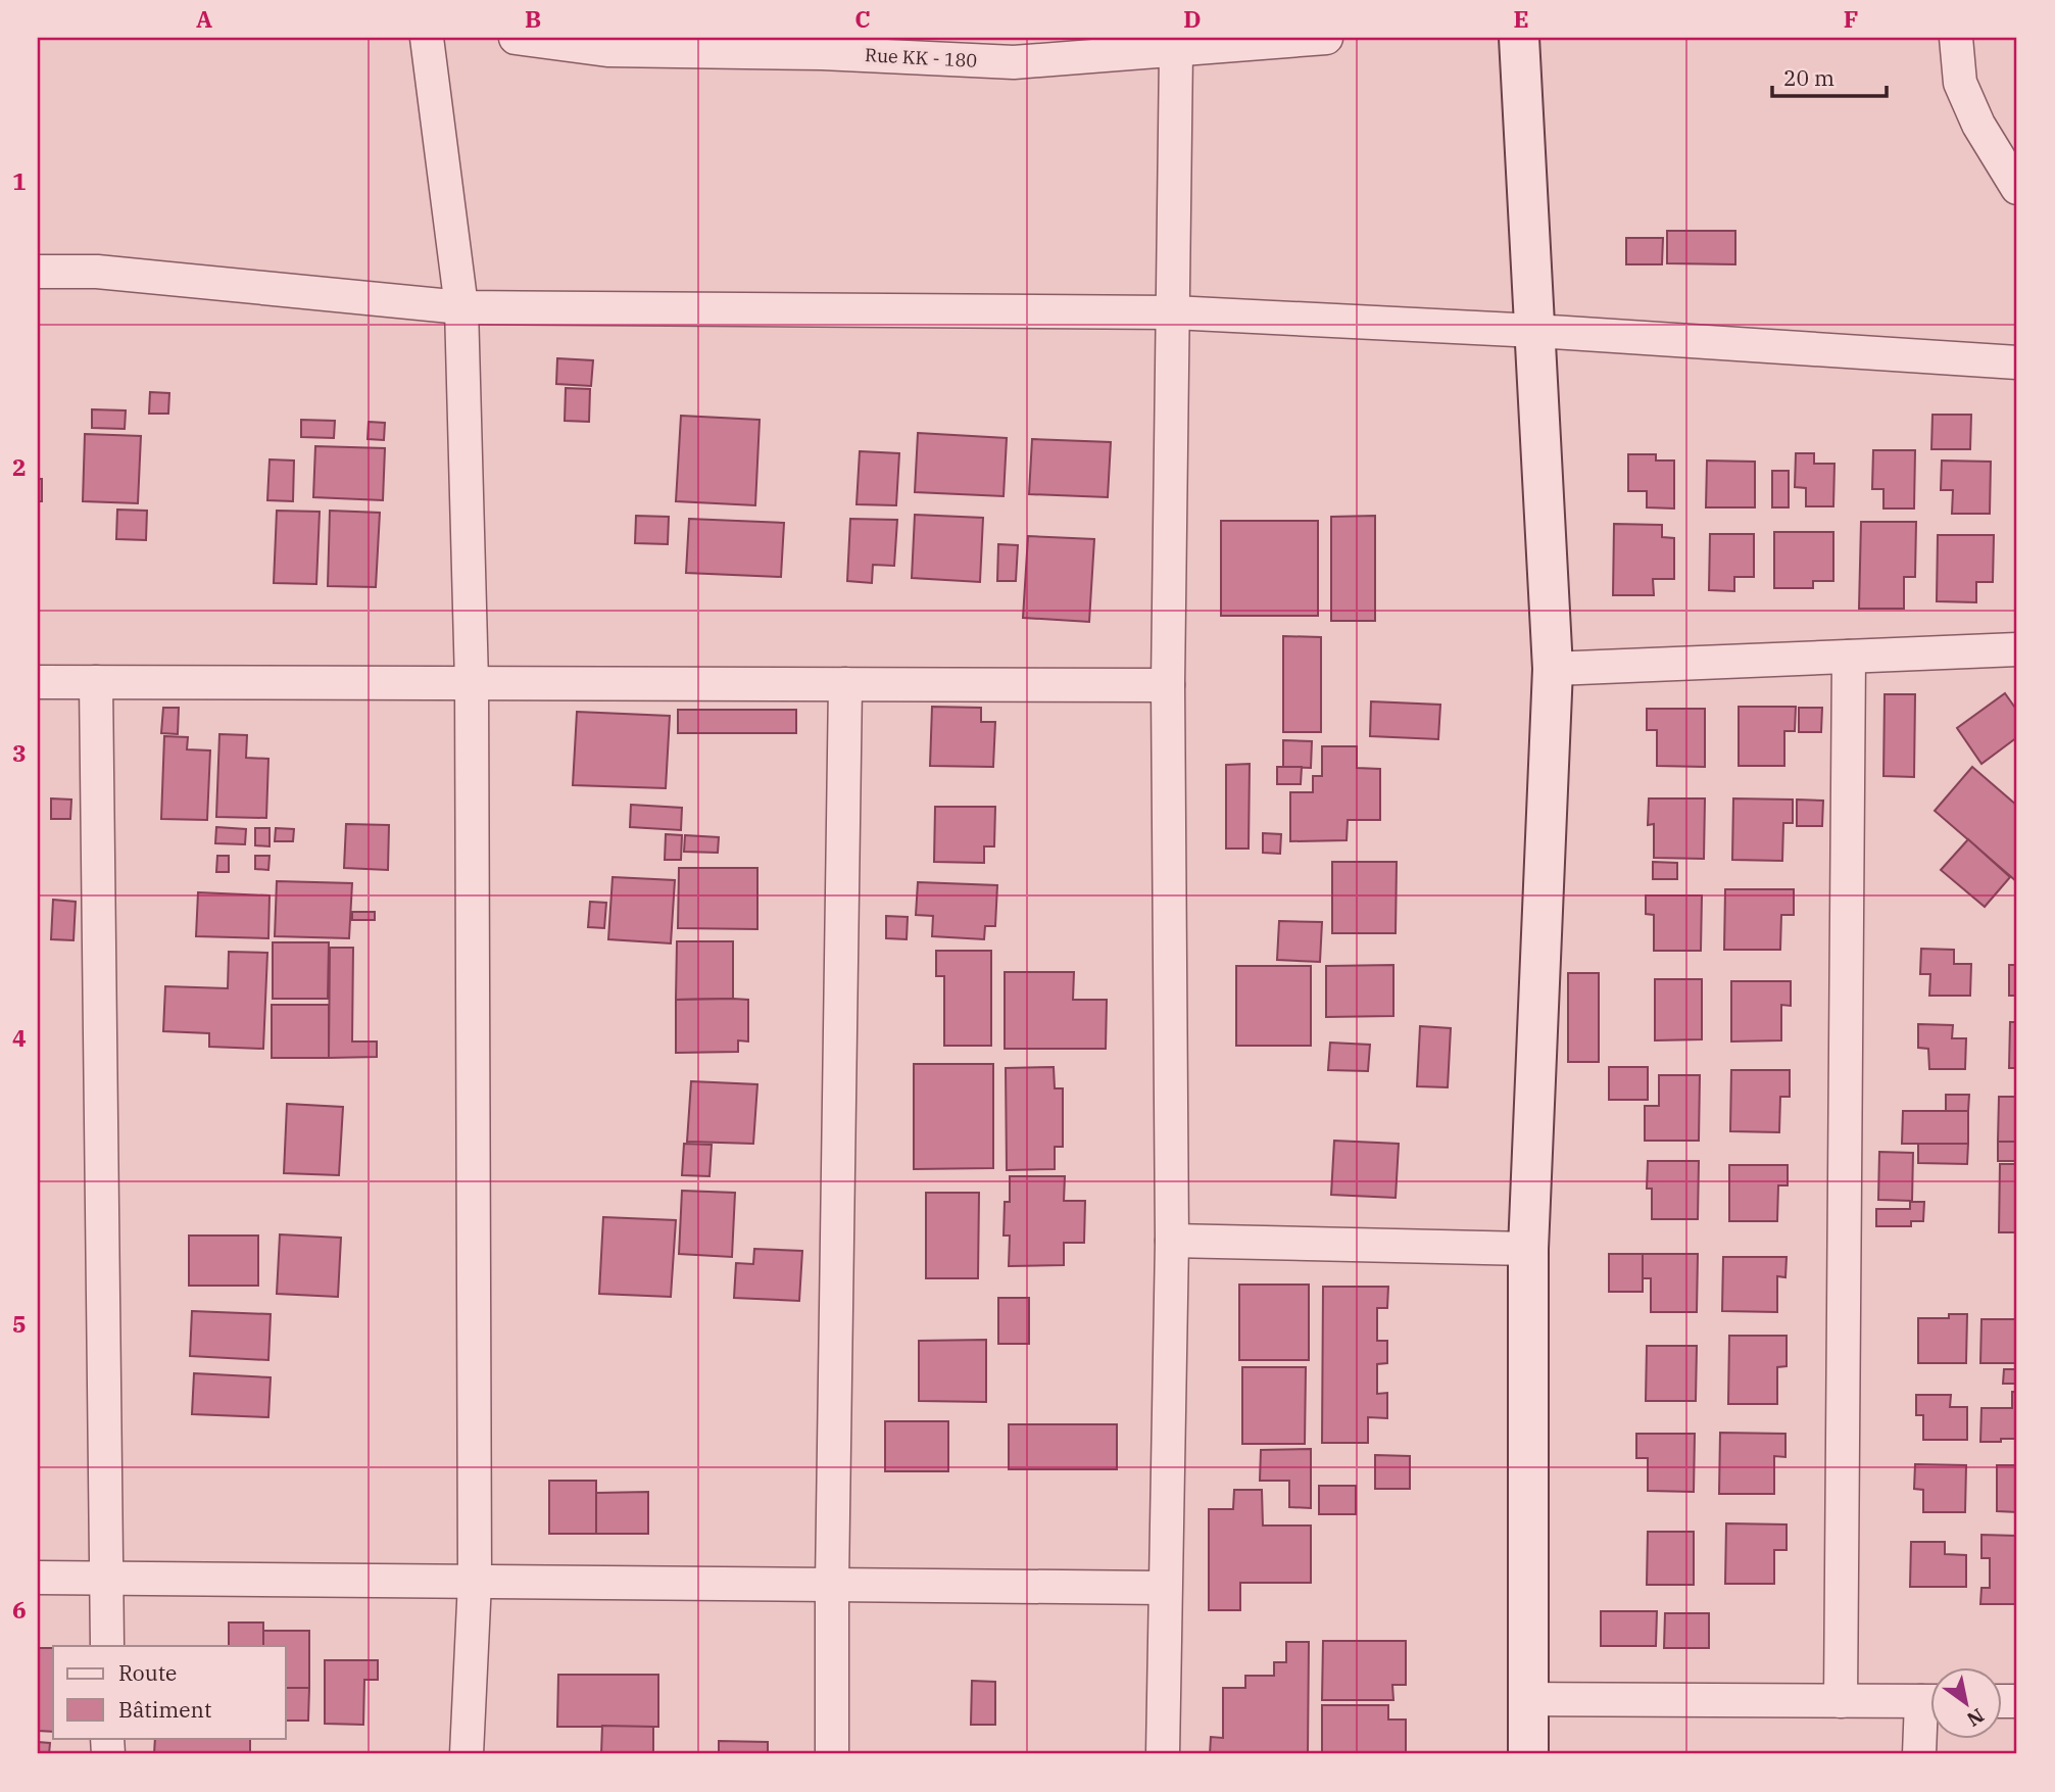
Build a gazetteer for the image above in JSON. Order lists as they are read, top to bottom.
{
  "streets": {
    "street": ["Rue KK - 180"]
  },
  "legend": ["Route", "Bâtiment"],
  "scale_bar": "20 m",
  "north": "bottom right",
  "grid": {
    "columns": [
      "A",
      "B",
      "C",
      "D",
      "E",
      "F"
    ],
    "rows": [
      "1",
      "2",
      "3",
      "4",
      "5",
      "6"
    ]
  }
}
